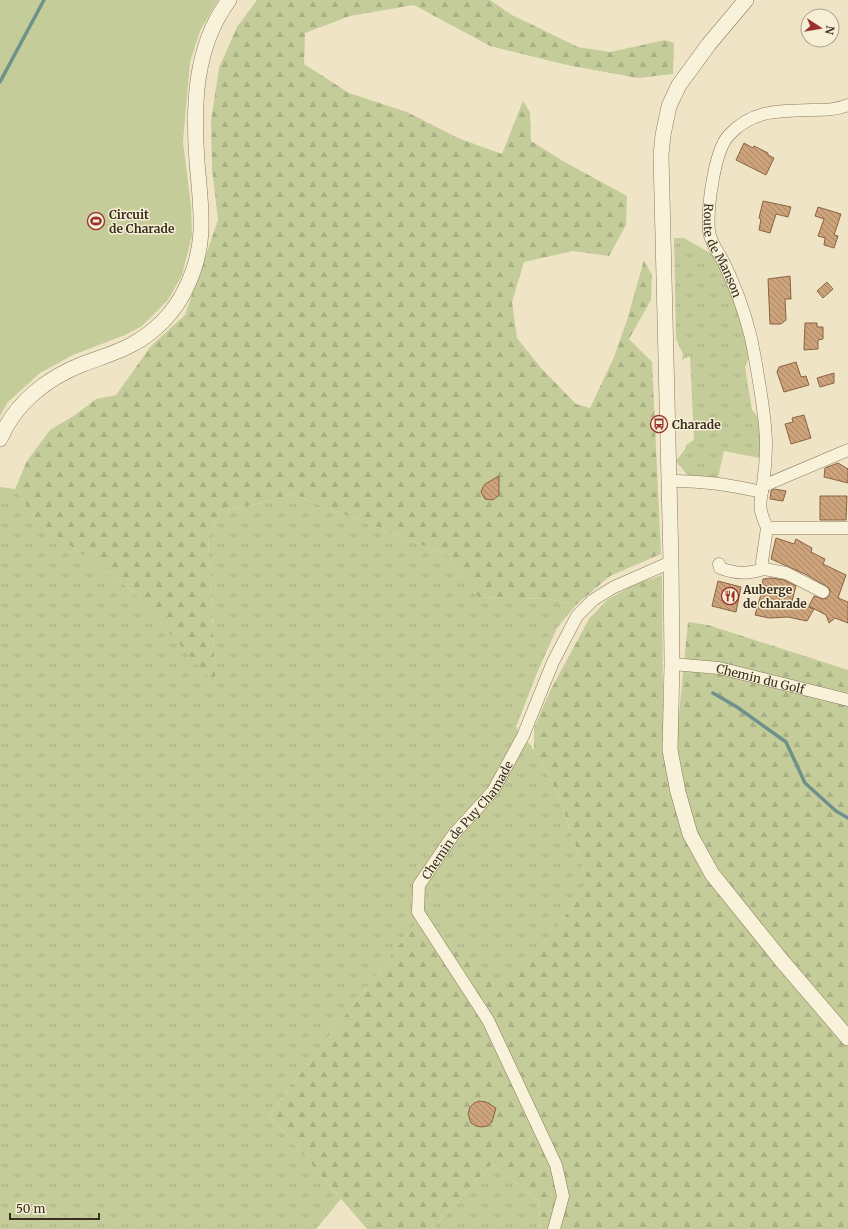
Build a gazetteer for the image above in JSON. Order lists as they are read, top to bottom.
{
  "streets": {
    "street": ["Route de Manson", "Chemin du Golf", "Chemin de Puy Chamade"]
  },
  "places": {
    "sports": ["Circuit de Charade"],
    "bus stop": ["Charade"],
    "restaurant": ["Auberge de charade"]
  },
  "scale_bar": "50 m",
  "north": "right"
}
